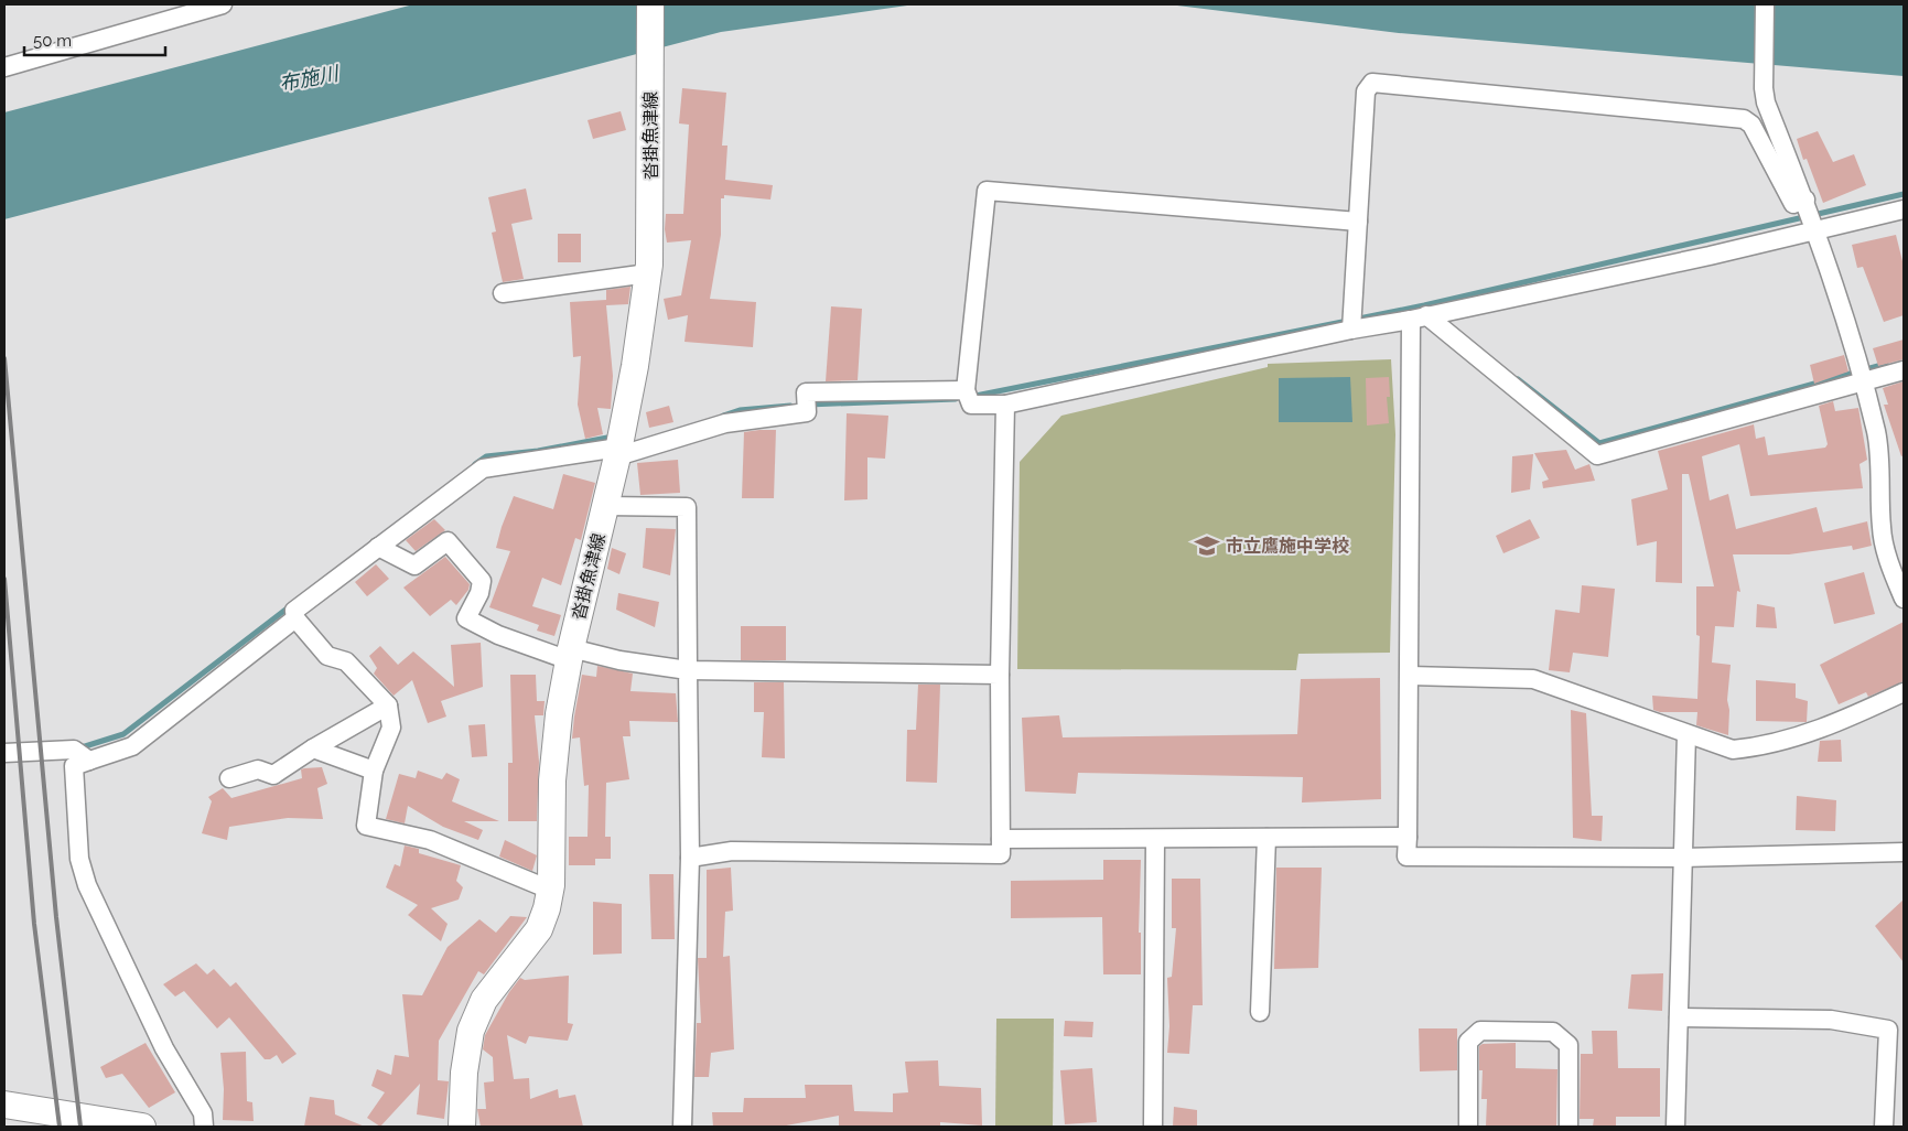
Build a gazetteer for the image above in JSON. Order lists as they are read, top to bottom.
{
  "streets": {
    "main road": ["沓掛魚津線"]
  },
  "water": ["布施川"],
  "places": {
    "school or university": ["市立鷹施中学校"]
  },
  "scale_bar": "50 m"
}
